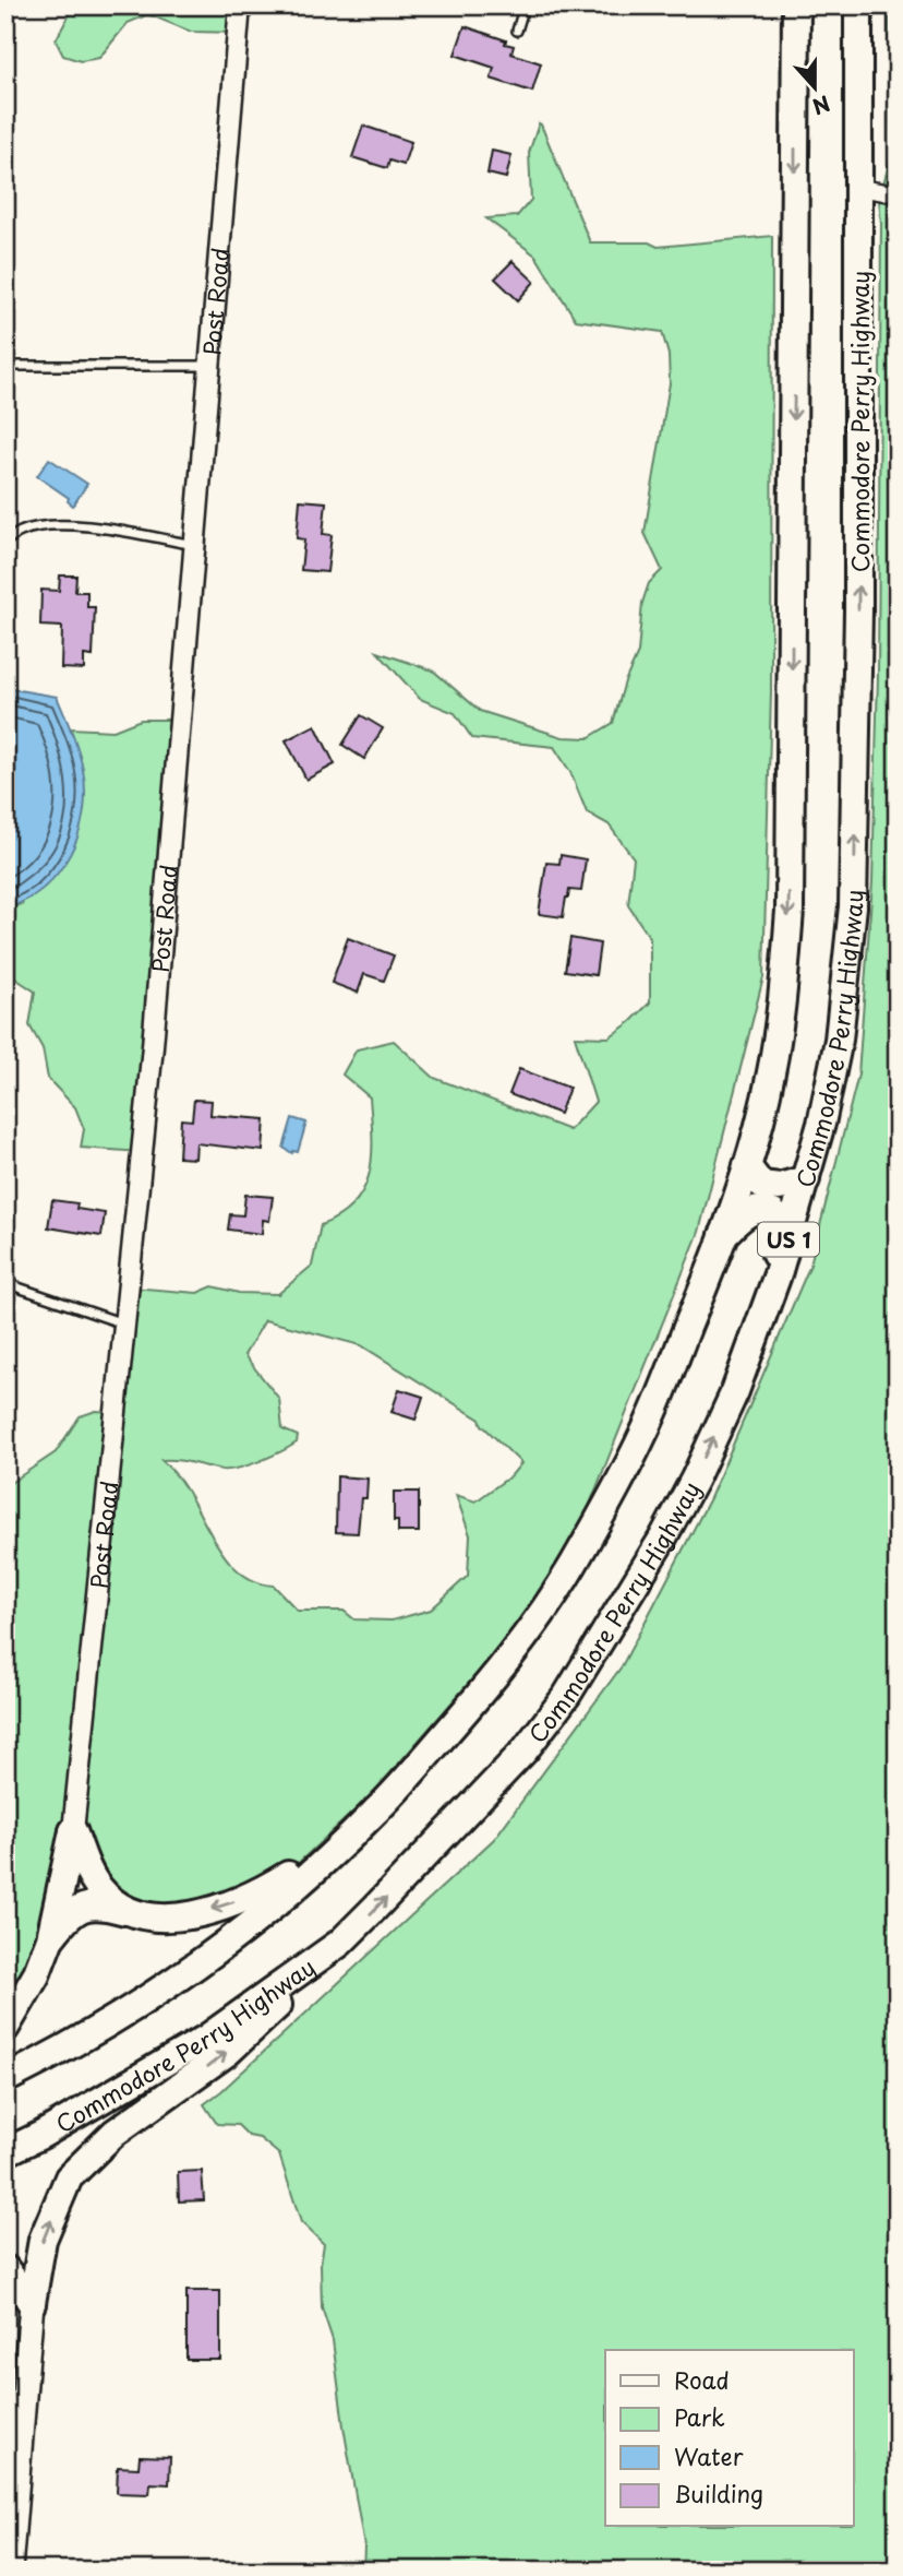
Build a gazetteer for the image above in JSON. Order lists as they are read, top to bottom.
{
  "streets": {
    "highway": ["Commodore Perry Highway", "US 1"],
    "street": ["Post Road"]
  },
  "legend": [
    "Road",
    "Park",
    "Water",
    "Building"
  ],
  "north": "bottom"
}
